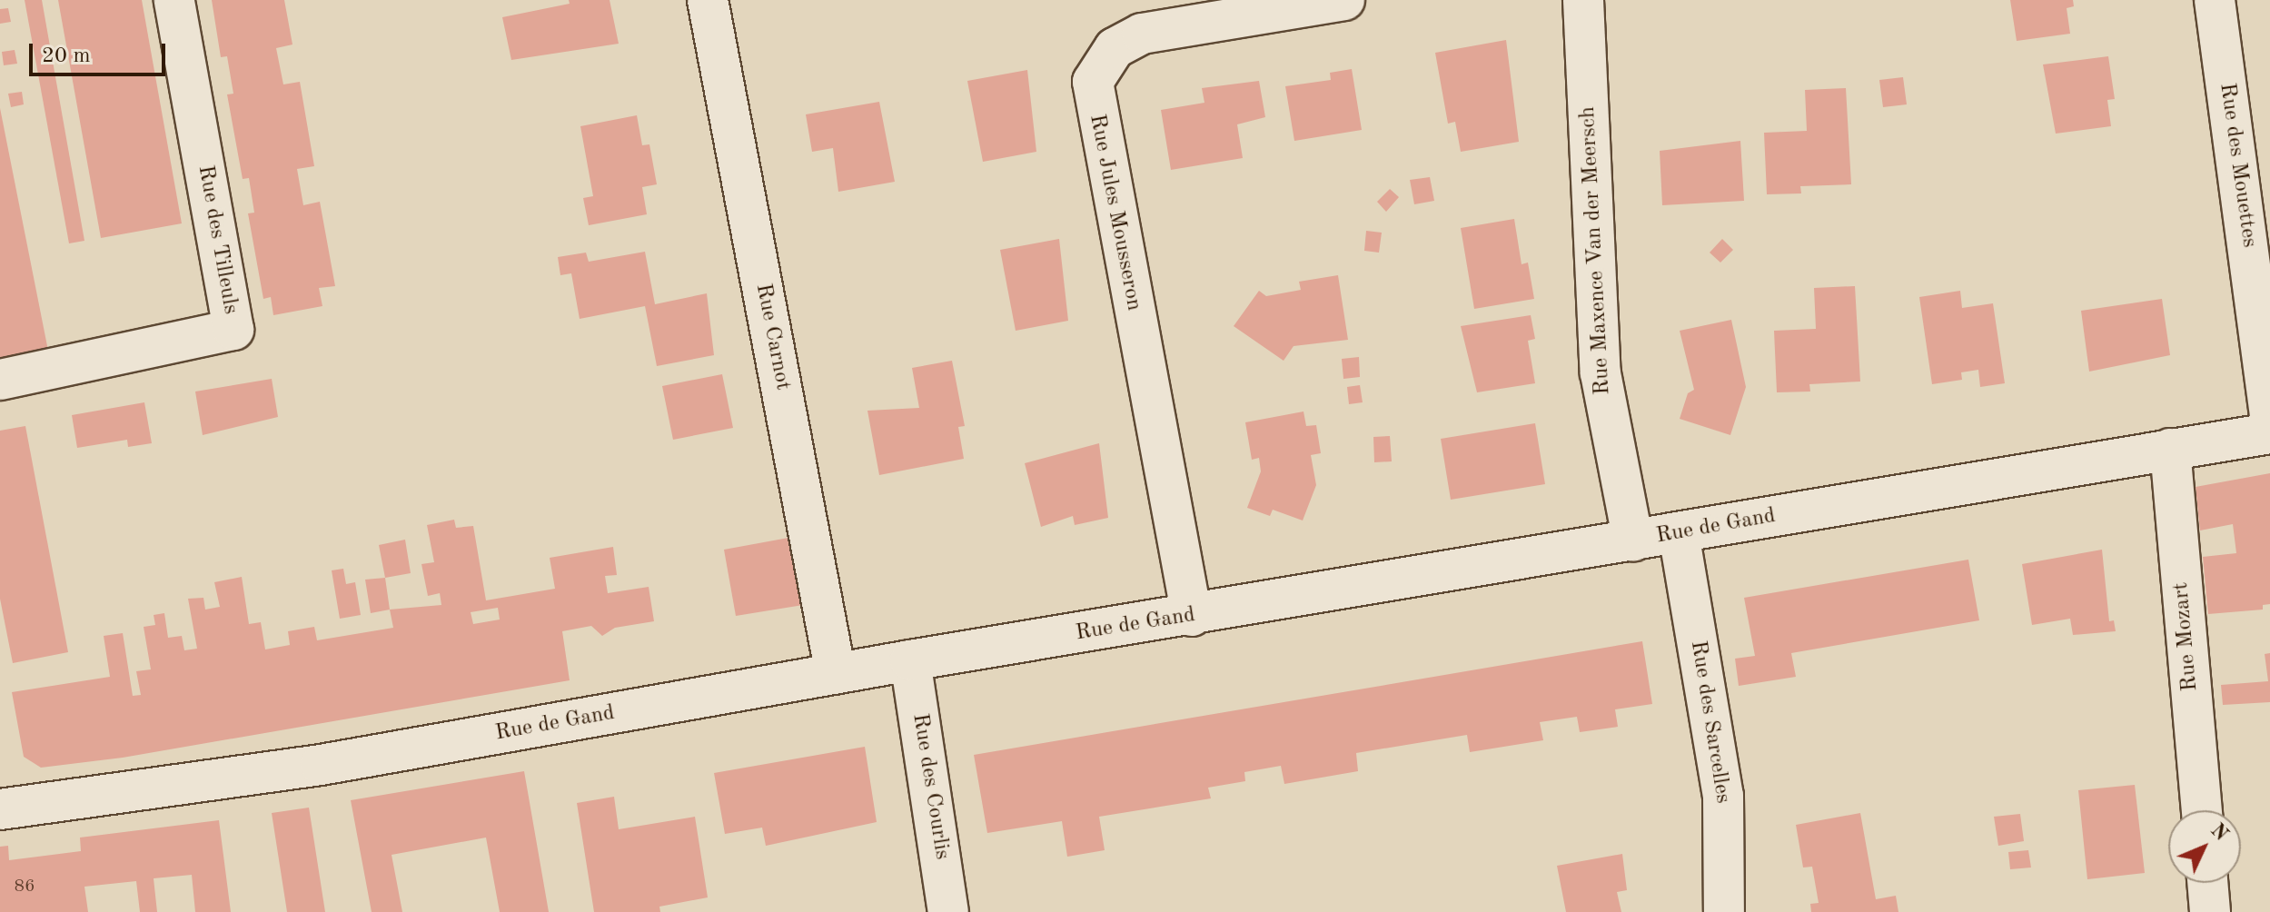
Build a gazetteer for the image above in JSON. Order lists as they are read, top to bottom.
{
  "streets": {
    "street": [
      "Rue des Mouettes",
      "Rue Jules Mousseron",
      "Rue des Tilleuls",
      "Rue Maxence Van der Meersch",
      "Rue Carnot",
      "Rue de Gand",
      "Rue Mozart",
      "Rue des Sarcelles",
      "Rue des Courlis"
    ]
  },
  "crossings": [
    ["Rue Jules Mousseron", "Rue de Gand"],
    ["Rue Maxence Van der Meersch", "Rue de Gand"],
    ["Rue Carnot", "Rue de Gand"],
    ["Rue de Gand", "Rue Mozart"],
    ["Rue de Gand", "Rue des Sarcelles"],
    ["Rue de Gand", "Rue des Courlis"]
  ],
  "house_numbers": ["86"],
  "scale_bar": "20 m",
  "north": "top right"
}
